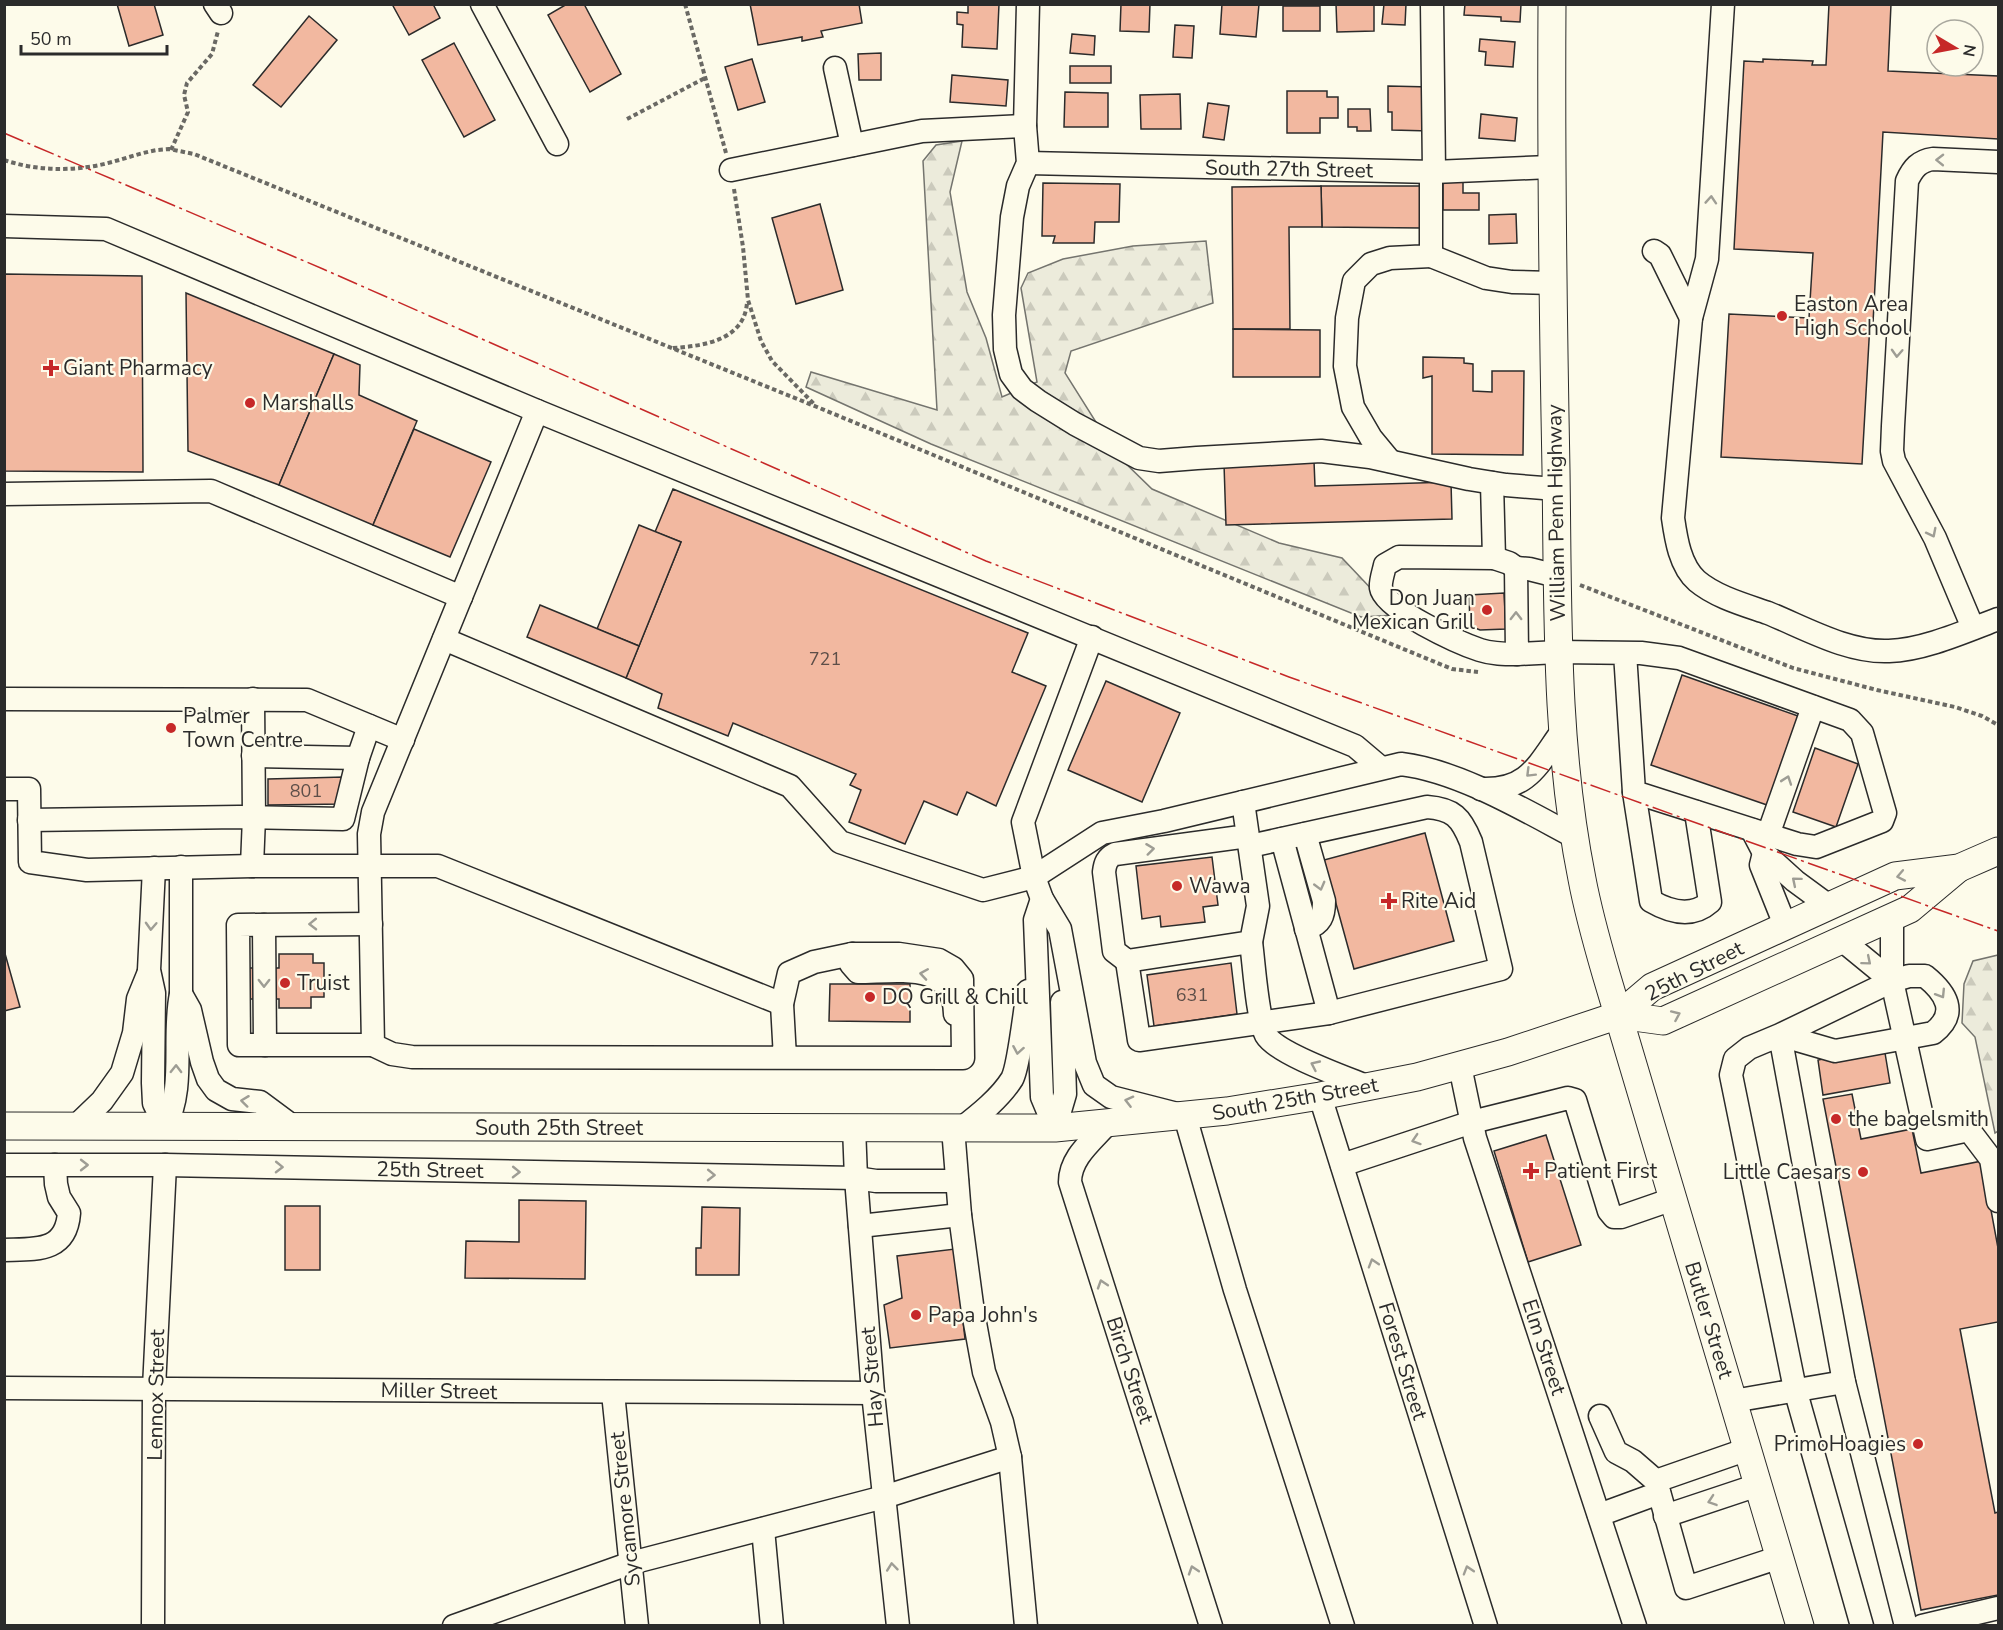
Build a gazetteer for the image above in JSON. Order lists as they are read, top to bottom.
{
  "streets": {
    "main road": [
      "William Penn Highway",
      "25th Street",
      "South 25th Street",
      "Butler Street"
    ],
    "street": [
      "South 27th Street",
      "Elm Street",
      "Forest Street",
      "Birch Street",
      "Hay Street",
      "Miller Street",
      "Lennox Street",
      "Sycamore Street"
    ]
  },
  "crossings": [
    ["South 27th Street", "William Penn Highway"],
    ["William Penn Highway", "25th Street"],
    ["William Penn Highway", "South 25th Street"],
    ["William Penn Highway", "Butler Street"],
    ["25th Street", "South 25th Street"],
    ["25th Street", "Butler Street"],
    ["25th Street", "Hay Street"],
    ["25th Street", "Lennox Street"],
    ["South 25th Street", "Butler Street"],
    ["South 25th Street", "Elm Street"],
    ["South 25th Street", "Forest Street"],
    ["South 25th Street", "Birch Street"],
    ["South 25th Street", "Hay Street"],
    ["Hay Street", "Miller Street"],
    ["Miller Street", "Lennox Street"],
    ["Miller Street", "Sycamore Street"]
  ],
  "places": {
    "other": [
      "Easton Area High School",
      "Marshalls",
      "Don Juan Mexican Grill",
      "Palmer Town Centre",
      "Wawa",
      "Truist",
      "DQ Grill & Chill",
      "the bagelsmith",
      "Little Caesars",
      "Papa John's",
      "PrimoHoagies"
    ],
    "health": ["Giant Pharmacy", "Rite Aid", "Patient First"]
  },
  "house_numbers": ["721", "801", "631"],
  "scale_bar": "50 m",
  "north": "right"
}
